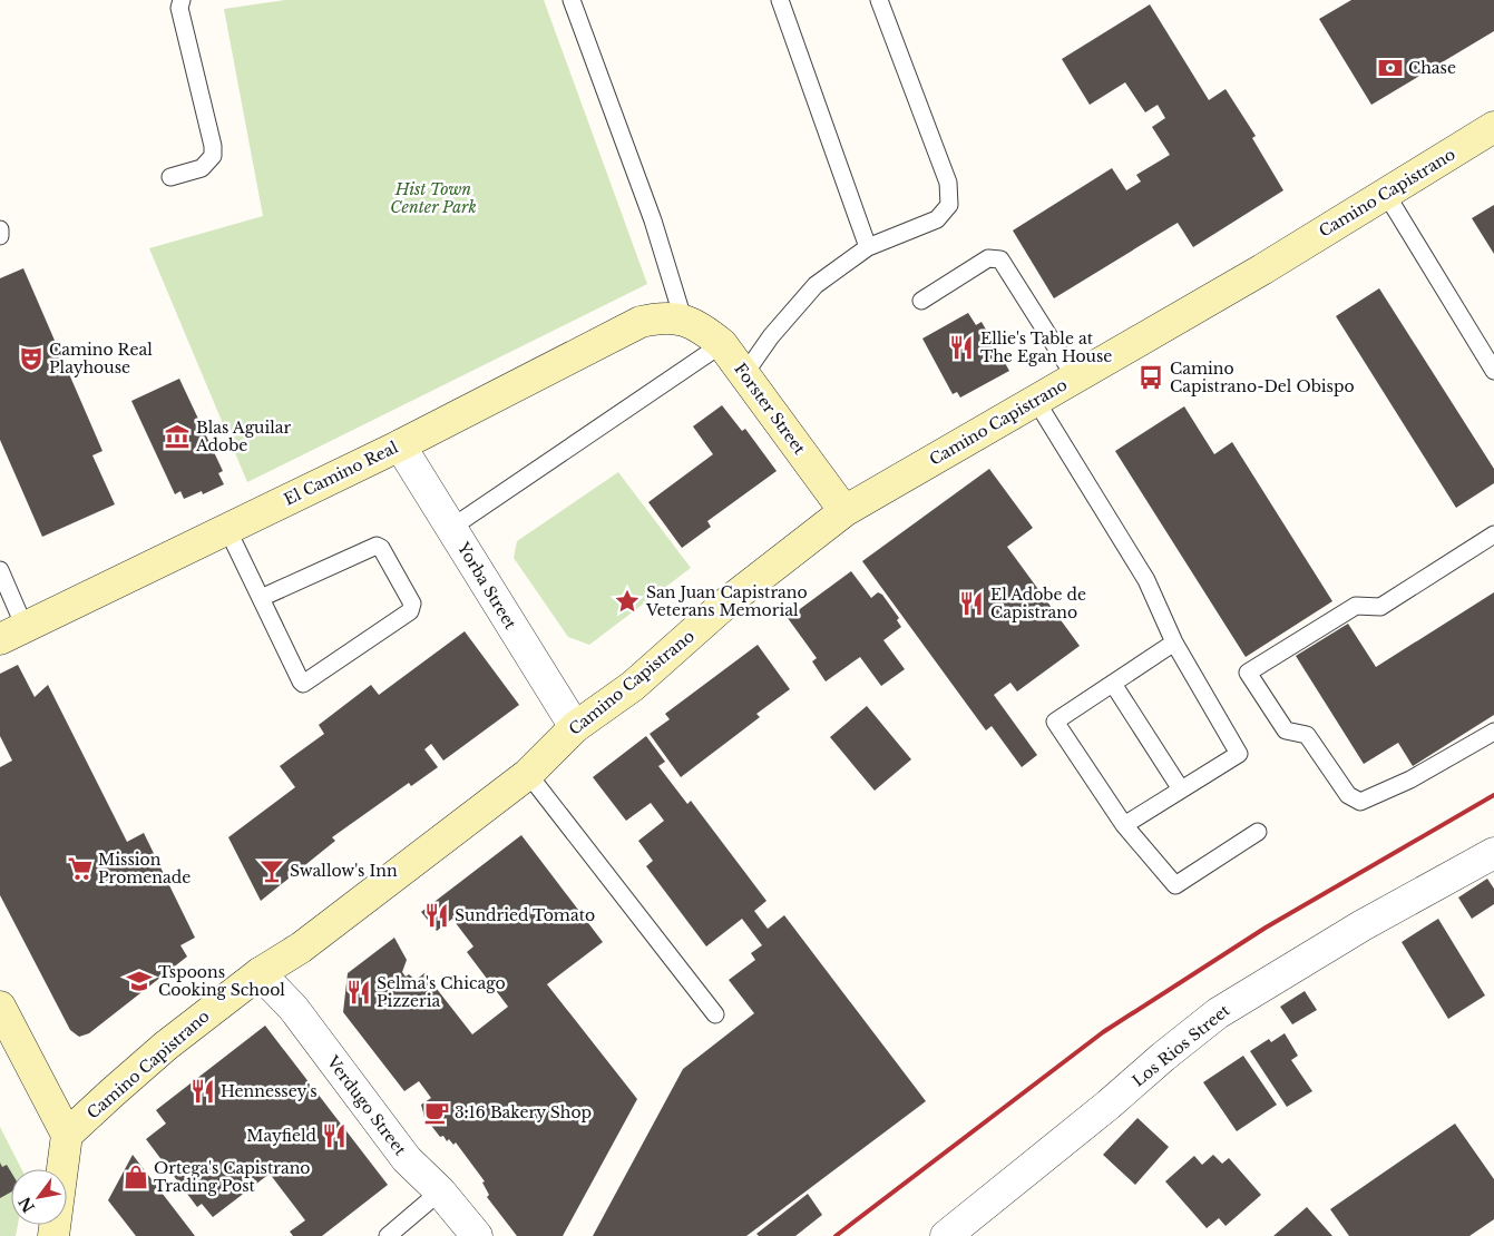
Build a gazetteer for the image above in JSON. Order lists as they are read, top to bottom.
{
  "streets": {
    "main road": ["Camino Capistrano", "Forster Street", "El Camino Real"],
    "street": ["Yorba Street", "Los Rios Street", "Verdugo Street"]
  },
  "crossings": [
    ["Camino Capistrano", "Forster Street"],
    ["Camino Capistrano", "Yorba Street"],
    ["Camino Capistrano", "Verdugo Street"],
    ["Forster Street", "El Camino Real"],
    ["El Camino Real", "Yorba Street"]
  ],
  "parks": ["Hist Town Center Park"],
  "places": {
    "bank": ["Chase"],
    "restaurant": [
      "Ellie's Table at The Egan House",
      "El Adobe de Capistrano",
      "Sundried Tomato",
      "Selma's Chicago Pizzeria",
      "Hennessey's",
      "Mayfield"
    ],
    "theatre": ["Camino Real Playhouse"],
    "bus stop": ["Camino Capistrano-Del Obispo"],
    "museum": ["Blas Aguilar Adobe"],
    "place": ["San Juan Capistrano Veterans Memorial"],
    "supermarket": ["Mission Promenade"],
    "bar": ["Swallow's Inn"],
    "school or university": ["Tspoons Cooking School"],
    "cafe": ["3:16 Bakery Shop"],
    "shop": ["Ortega's Capistrano Trading Post"]
  },
  "north": "bottom left"
}
